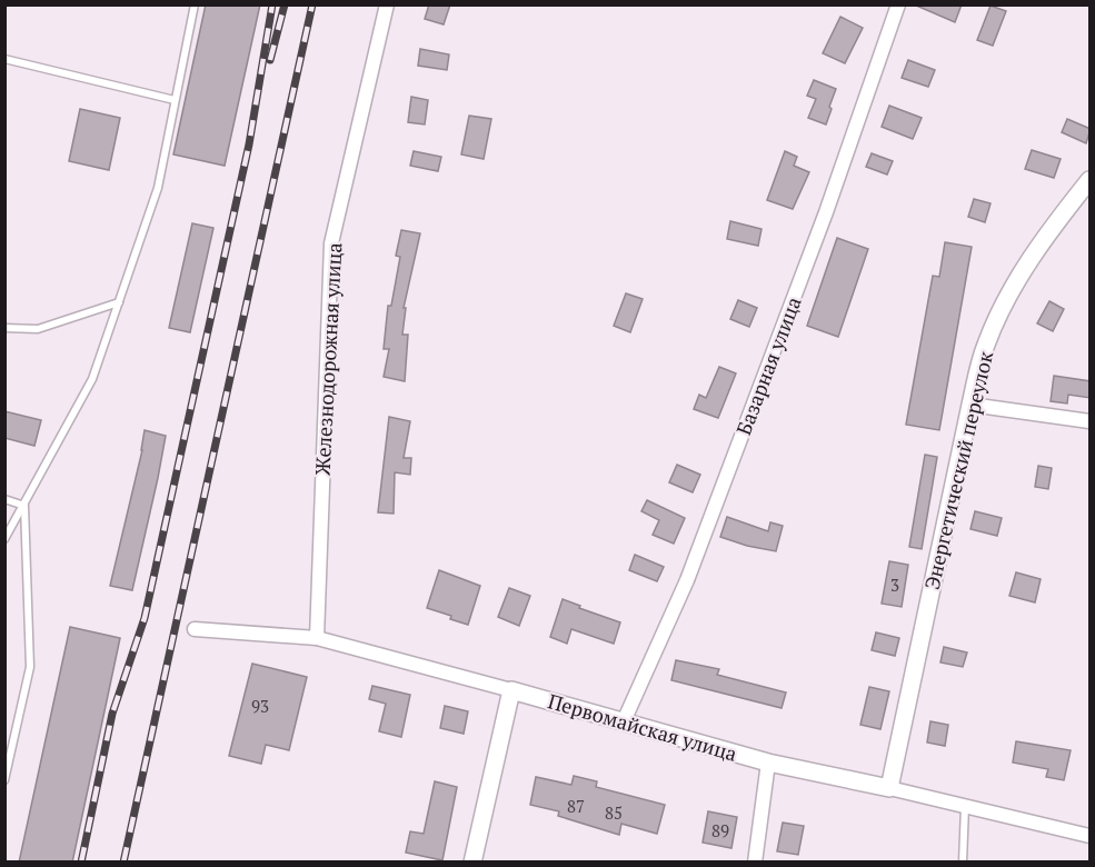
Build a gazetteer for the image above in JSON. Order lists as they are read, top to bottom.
{
  "streets": {
    "street": [
      "Железнодорожная улица",
      "Базарная улица",
      "Энергетический переулок",
      "Первомайская улица"
    ]
  },
  "crossings": [
    ["Железнодорожная улица", "Первомайская улица"],
    ["Базарная улица", "Первомайская улица"],
    ["Энергетический переулок", "Первомайская улица"]
  ],
  "house_numbers": [
    "3",
    "93",
    "87",
    "85",
    "89"
  ]
}
